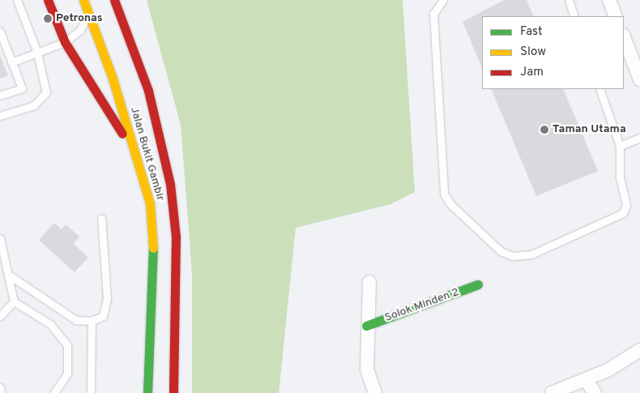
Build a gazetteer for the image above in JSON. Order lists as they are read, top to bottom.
{
  "streets": {
    "main road": ["Jalan Bukit Gambir", "Solok Minden 2"]
  },
  "places": ["Petronas", "Taman Utama"],
  "legend": ["Fast", "Slow", "Jam"]
}
